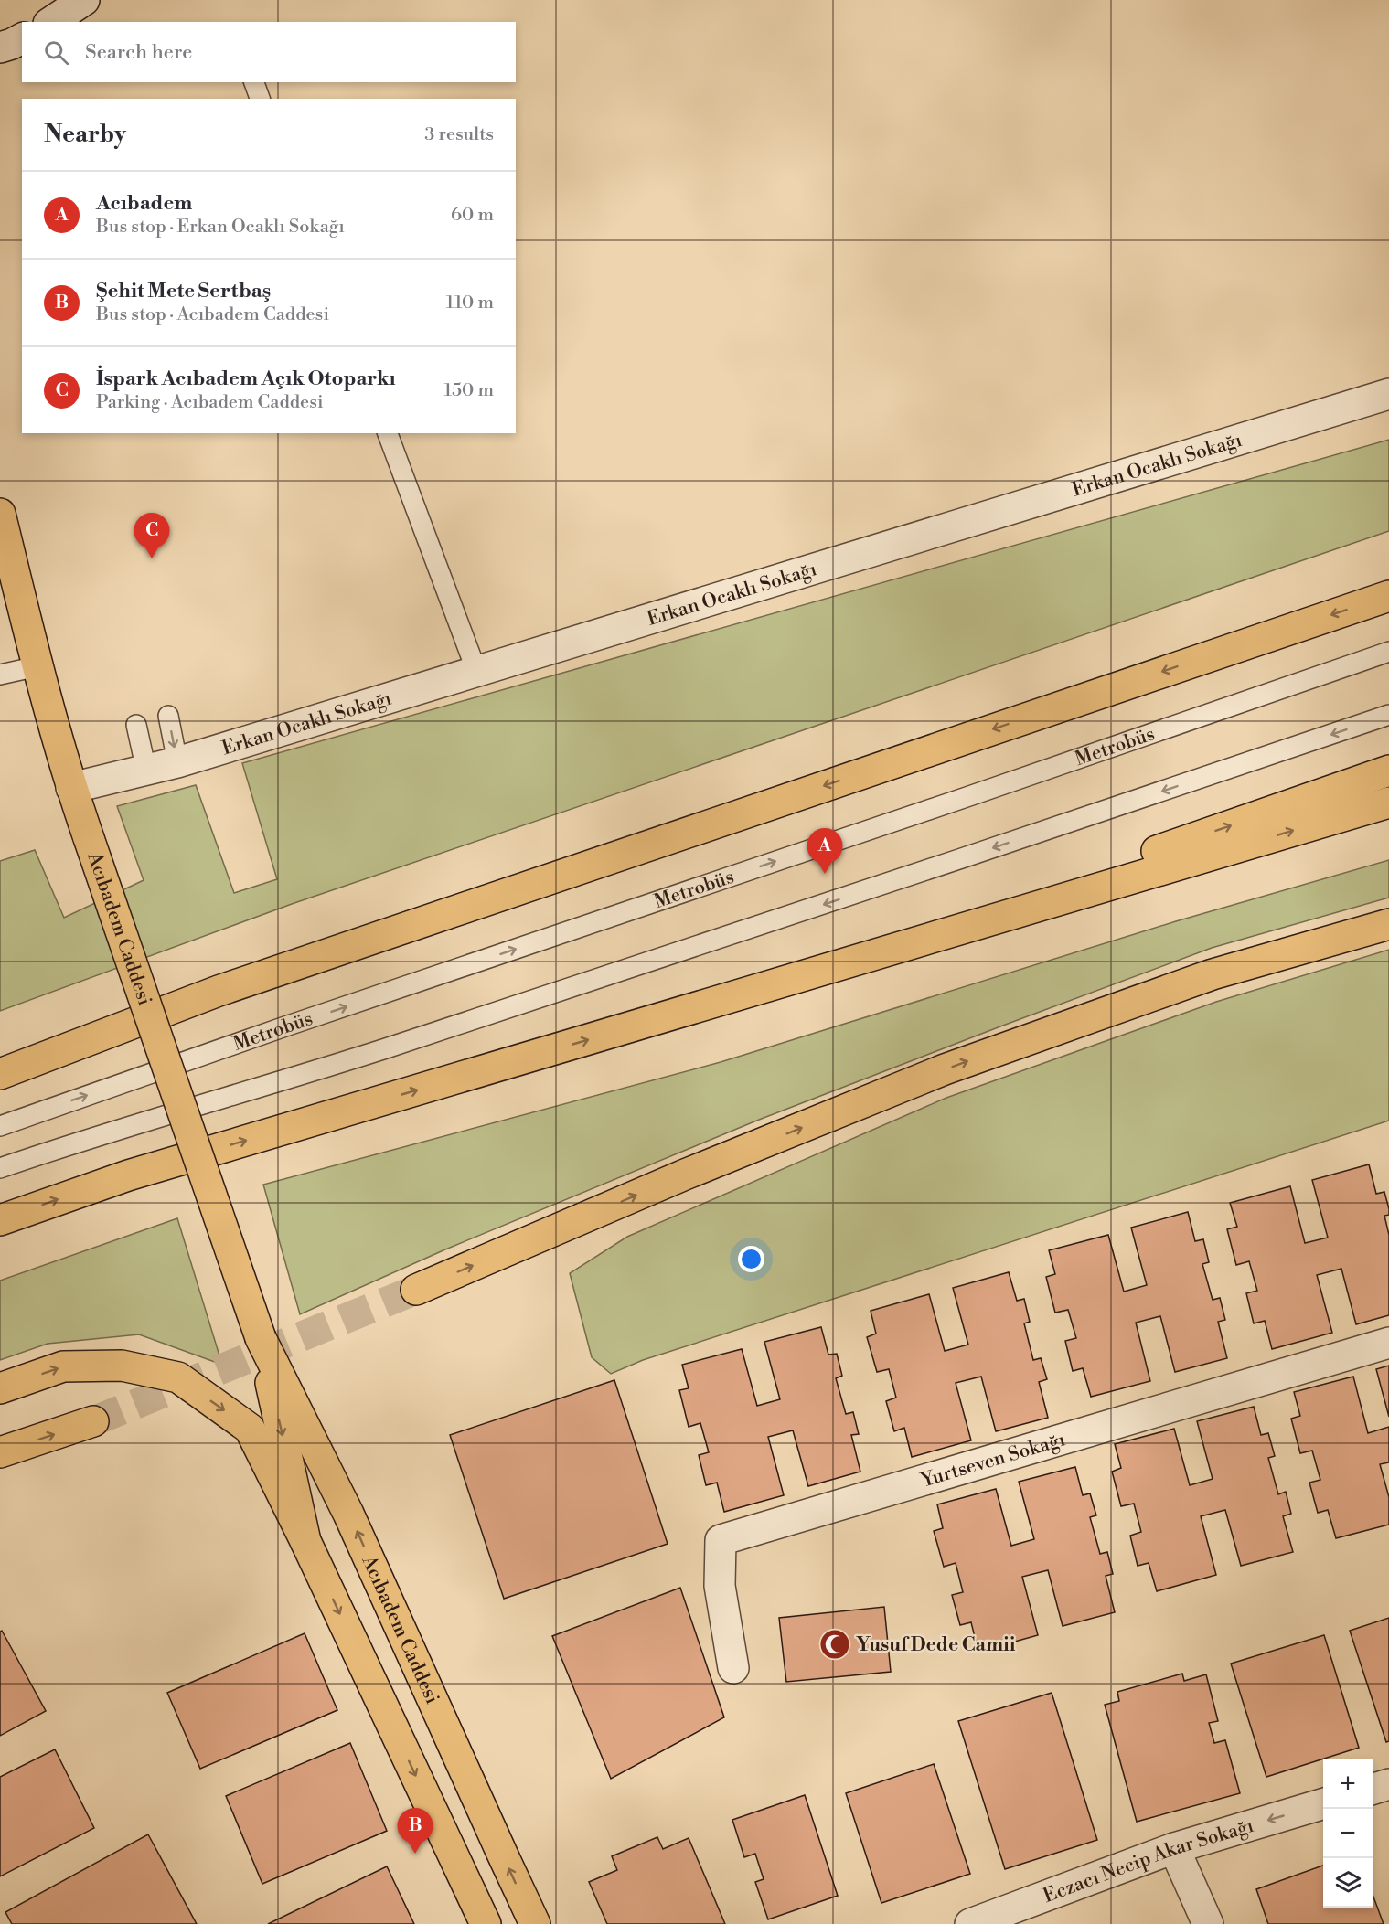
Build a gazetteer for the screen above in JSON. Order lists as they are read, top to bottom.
{
  "streets": {
    "main road": ["Acıbadem Caddesi"],
    "street": ["Erkan Ocaklı Sokağı", "Yurtseven Sokağı", "Eczacı Necip Akar Sokağı"],
    "lane": ["Metrobüs"]
  },
  "crossings": [
    ["Erkan Ocaklı Sokağı", "Acıbadem Caddesi"]
  ],
  "one_way": ["Eczacı Necip Akar Sokağı"],
  "places": {
    "mosque": ["Yusuf Dede Camii"]
  },
  "page": {
    "search": "Search here",
    "heading": ["Nearby", "3 results"],
    "list": [
      {
        "mark": "A",
        "name": "Acıbadem",
        "note": "Bus stop · Erkan Ocaklı Sokağı",
        "value": "60 m"
      },
      {
        "mark": "B",
        "name": "Şehit Mete Sertbaş",
        "note": "Bus stop · Acıbadem Caddesi",
        "value": "110 m"
      },
      {
        "mark": "C",
        "name": "İspark Acıbadem Açık Otoparkı",
        "note": "Parking · Acıbadem Caddesi",
        "value": "150 m"
      }
    ],
    "pins": ["C", "A", "B"],
    "map_buttons": ["+", "−"]
  }
}
